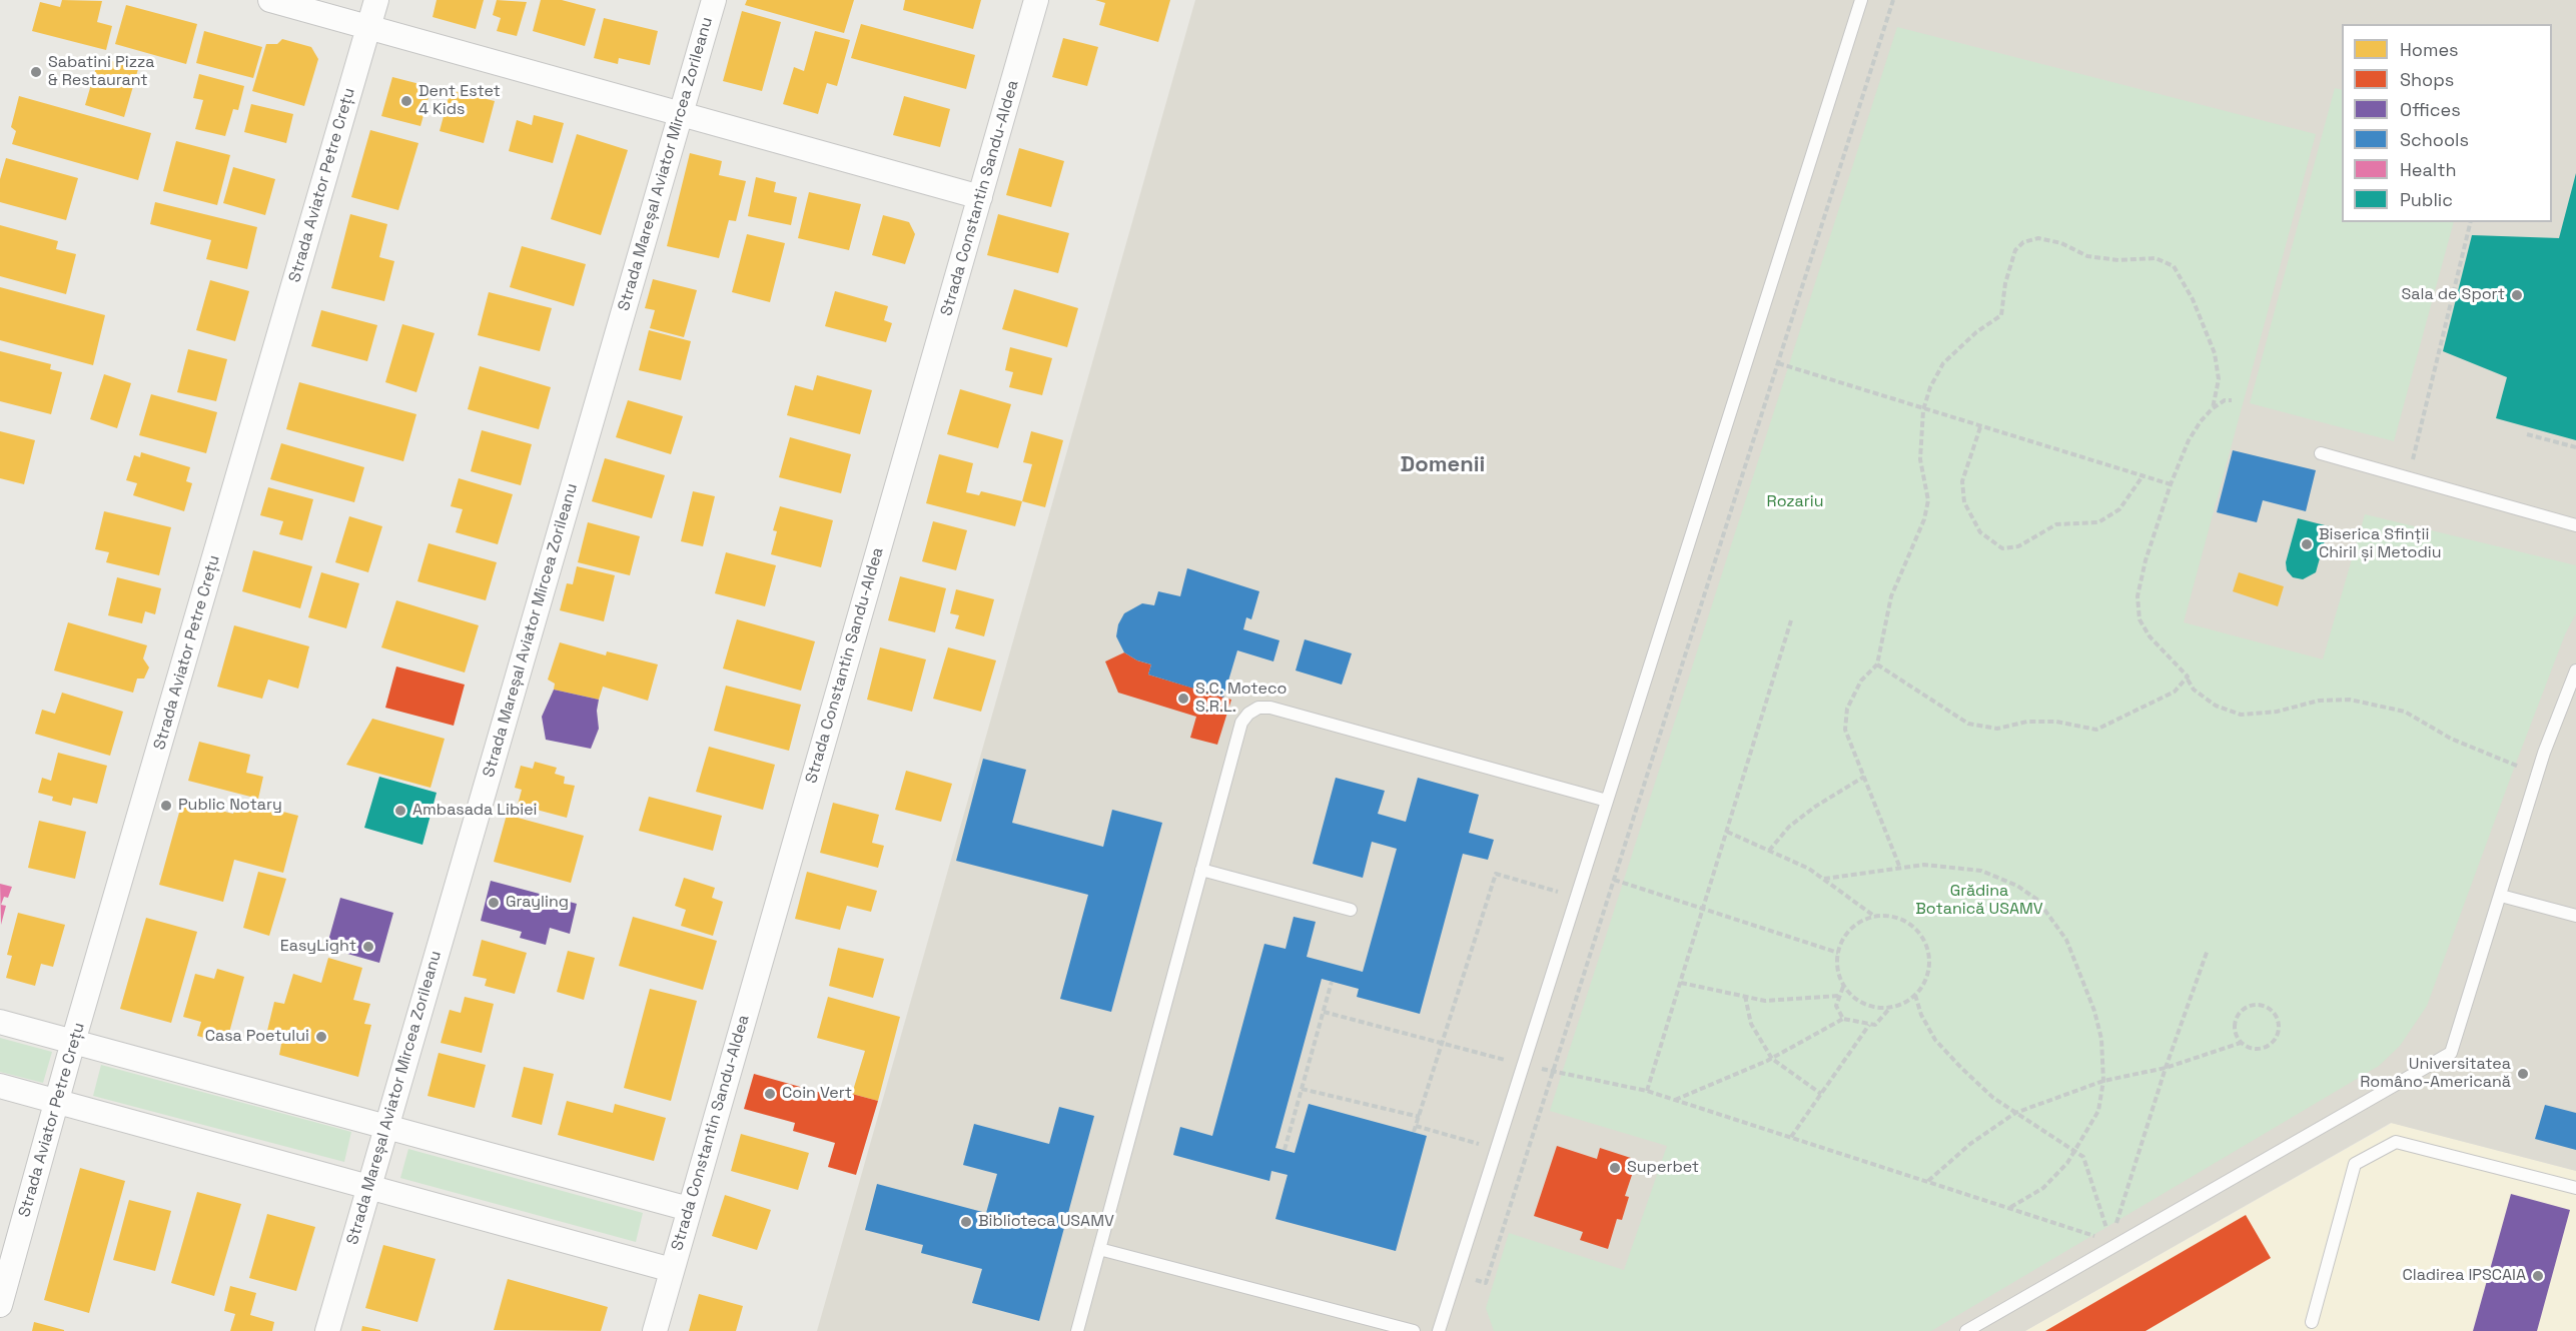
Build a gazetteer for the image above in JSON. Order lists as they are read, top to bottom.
{
  "streets": {
    "street": ["Strada Mareșal Aviator Mircea Zorileanu", "Strada Aviator Petre Crețu", "Strada Constantin Sandu-Aldea"]
  },
  "districts": ["Domenii"],
  "parks": ["Rozariu", "Grădina Botanică USAMV"],
  "places": [
    "Sabatini Pizza & Restaurant",
    "Dent Estet 4 Kids",
    "Sala de Sport",
    "Biserica Sfinții Chiril și Metodiu",
    "S.C. Moteco S.R.L.",
    "Public Notary",
    "Ambasada Libiei",
    "Grayling",
    "EasyLight",
    "Casa Poetului",
    "Universitatea Româno-Americană",
    "Coin Vert",
    "Superbet",
    "Biblioteca USAMV",
    "Cladirea IPSCAIA"
  ],
  "legend": [
    "Homes",
    "Shops",
    "Offices",
    "Schools",
    "Health",
    "Public"
  ]
}
